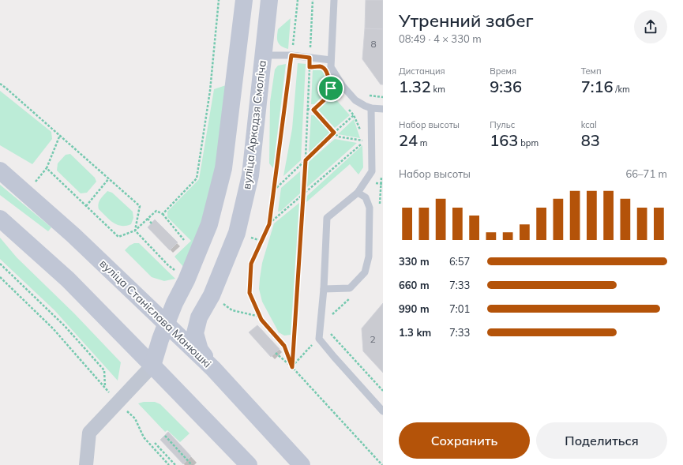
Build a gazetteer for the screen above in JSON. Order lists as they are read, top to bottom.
{
  "streets": {
    "main road": ["вуліца Аркадзя Смоліча", "вуліца Станіслава Манюшкі"]
  },
  "crossings": [
    ["вуліца Аркадзя Смоліча", "вуліца Станіслава Манюшкі"]
  ],
  "house_numbers": ["8", "2"],
  "page": {
    "heading": ["Утренний забег", "08:49 · 4 × 330 m"],
    "stats": [
      ["Дистанция", "1.32 km"],
      ["Время", "9:36"],
      ["Темп", "7:16 /km"],
      ["Набор высоты", "24 m"],
      ["Пульс", "163 bpm"],
      ["kcal", "83"]
    ],
    "chart": ["Набор высоты", "66–71 m"],
    "list": [
      {
        "name": "330 m",
        "note": "6:57"
      },
      {
        "name": "660 m",
        "note": "7:33"
      },
      {
        "name": "990 m",
        "note": "7:01"
      },
      {
        "name": "1.3 km",
        "note": "7:33"
      }
    ],
    "buttons": ["Сохранить", "Поделиться"]
  }
}
